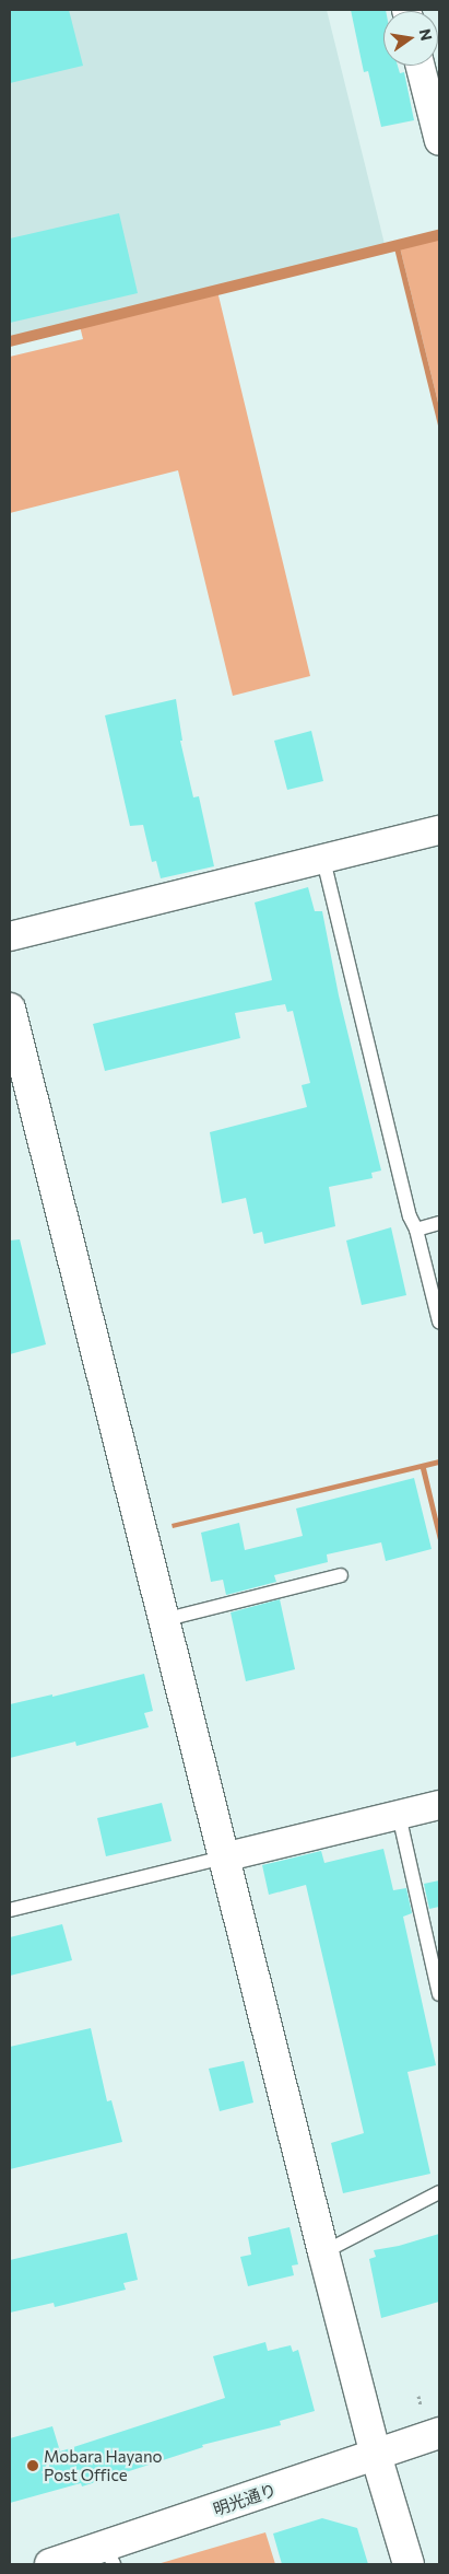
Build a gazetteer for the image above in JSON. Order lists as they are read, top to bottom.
{
  "streets": {
    "street": ["明光通り"]
  },
  "places": ["Mobara Hayano Post Office"],
  "north": "right"
}
